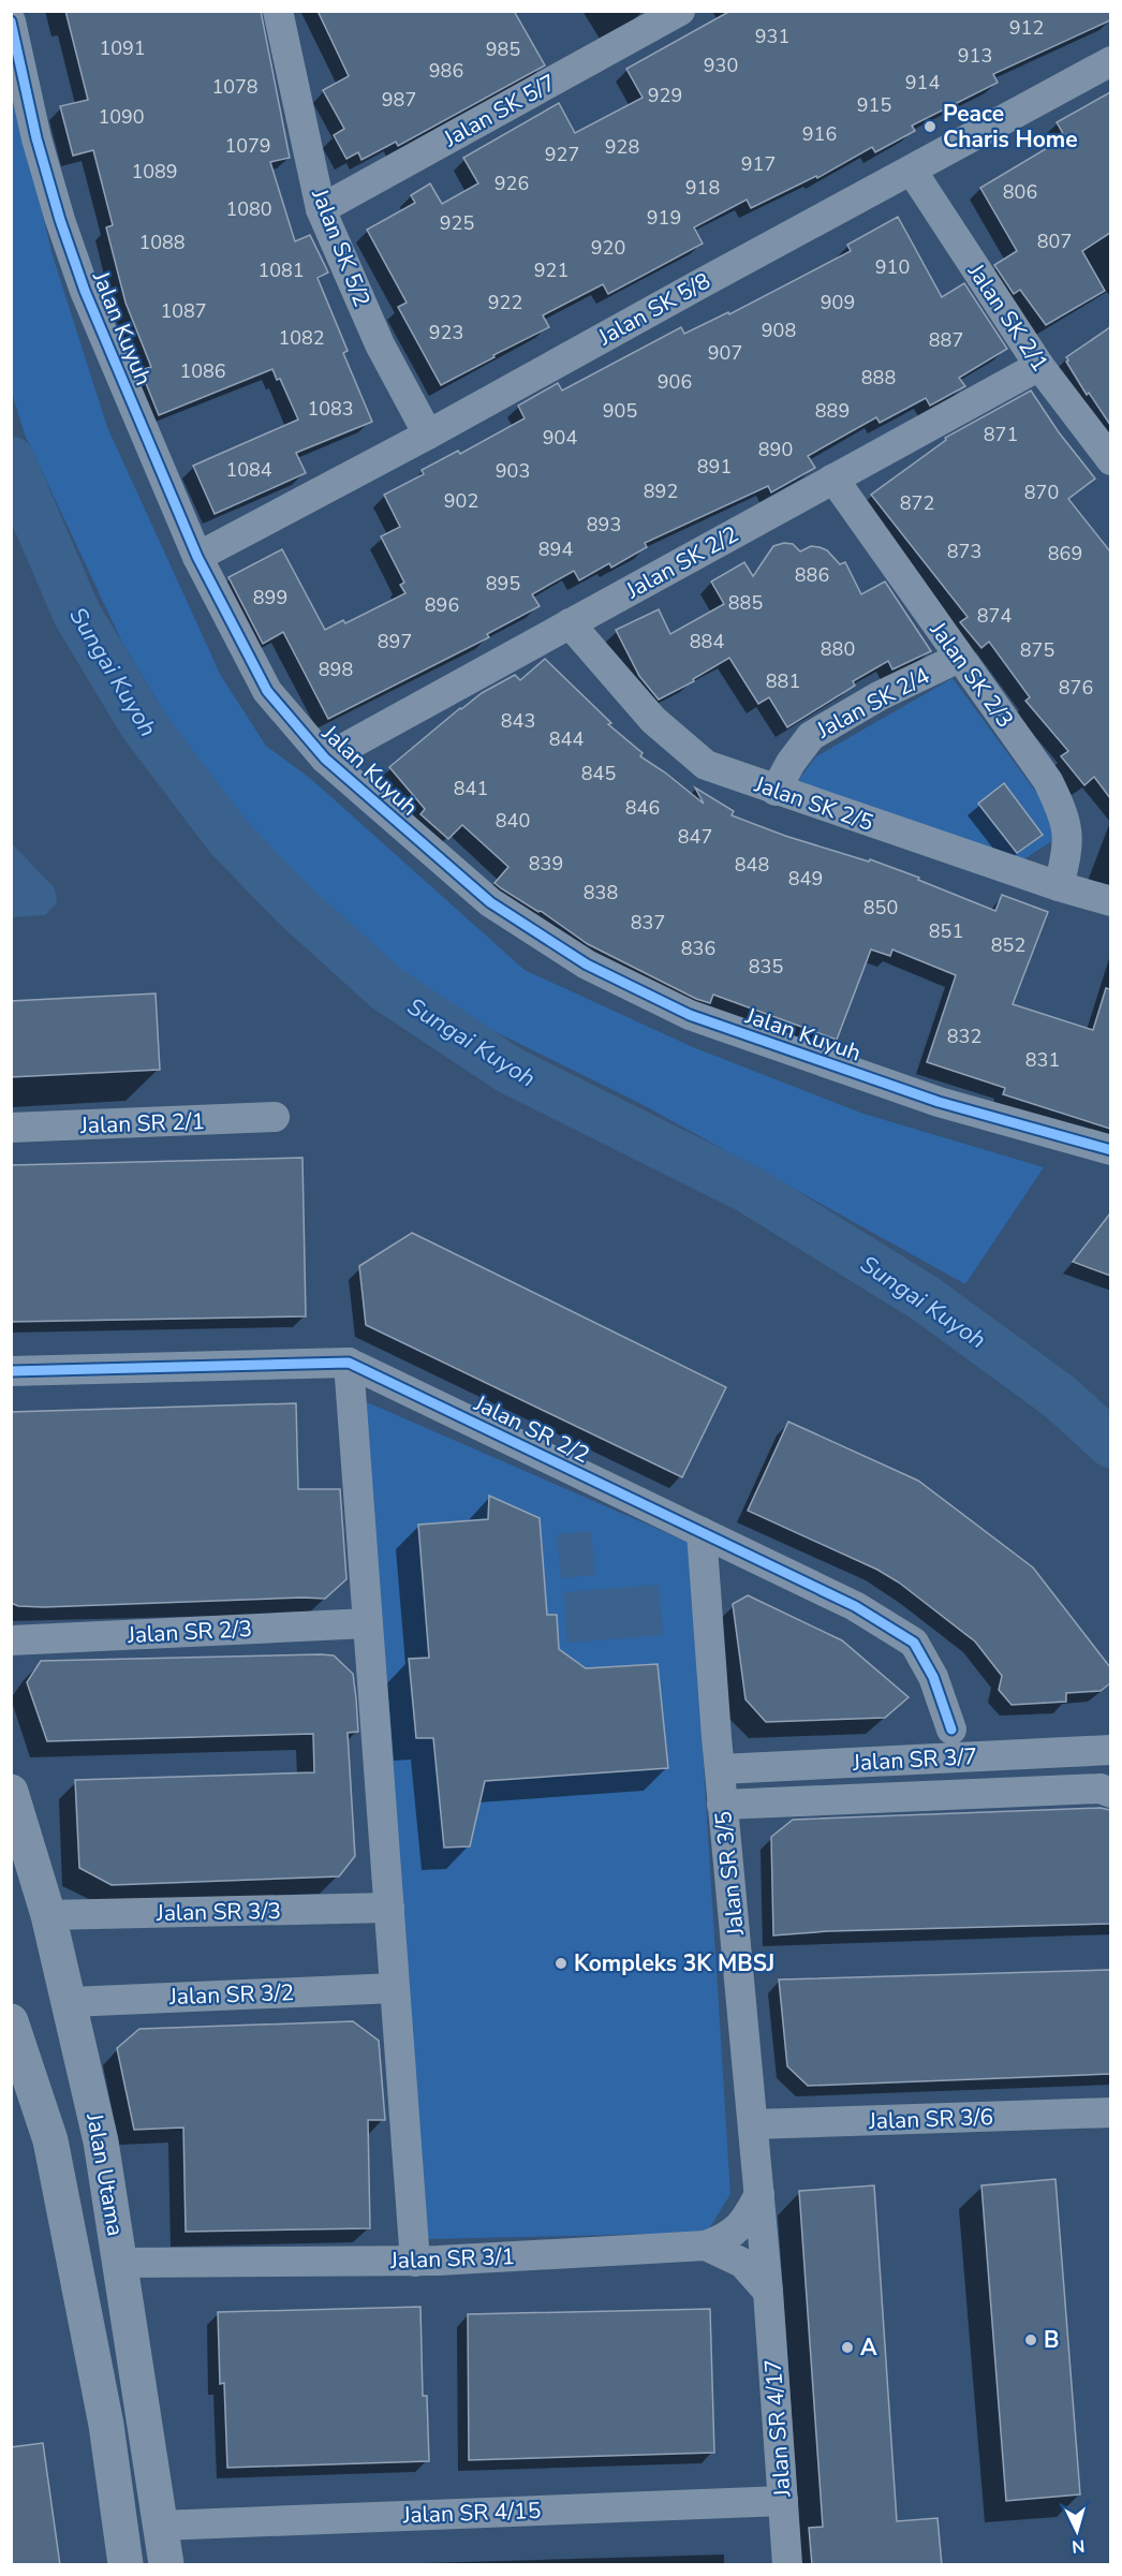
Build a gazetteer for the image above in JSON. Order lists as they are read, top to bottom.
{
  "streets": {
    "street": [
      "Jalan SK 5/7",
      "Jalan SK 5/2",
      "Jalan SK 5/8",
      "Jalan SK 2/1",
      "Jalan Kuyuh",
      "Jalan SK 2/2",
      "Jalan SK 2/3",
      "Jalan SK 2/4",
      "Jalan SK 2/5",
      "Jalan SR 2/1",
      "Jalan SR 2/2",
      "Jalan SR 2/3",
      "Jalan SR 3/7",
      "Jalan SR 3/5",
      "Jalan SR 3/3",
      "Jalan SR 3/2",
      "Jalan SR 3/6",
      "Jalan Utama",
      "Jalan SR 3/1",
      "Jalan SR 4/17",
      "Jalan SR 4/15"
    ]
  },
  "crossings": [
    ["Jalan SK 5/7", "Jalan SK 5/2"],
    ["Jalan SK 5/2", "Jalan SK 5/8"],
    ["Jalan SK 5/8", "Jalan SK 2/1"],
    ["Jalan SK 5/8", "Jalan Kuyuh"],
    ["Jalan SK 2/1", "Jalan SK 2/2"],
    ["Jalan Kuyuh", "Jalan SK 2/2"],
    ["Jalan SK 2/2", "Jalan SK 2/3"],
    ["Jalan SK 2/2", "Jalan SK 2/5"],
    ["Jalan SK 2/3", "Jalan SK 2/4"],
    ["Jalan SK 2/3", "Jalan SK 2/5"],
    ["Jalan SK 2/4", "Jalan SK 2/5"],
    ["Jalan SR 2/2", "Jalan SR 3/5"],
    ["Jalan SR 3/7", "Jalan SR 3/5"],
    ["Jalan SR 3/5", "Jalan SR 3/6"],
    ["Jalan SR 3/5", "Jalan SR 3/1"],
    ["Jalan SR 3/5", "Jalan SR 4/17"],
    ["Jalan SR 3/3", "Jalan Utama"],
    ["Jalan SR 3/2", "Jalan Utama"],
    ["Jalan Utama", "Jalan SR 3/1"],
    ["Jalan Utama", "Jalan SR 4/15"],
    ["Jalan SR 3/1", "Jalan SR 4/17"],
    ["Jalan SR 4/17", "Jalan SR 4/15"]
  ],
  "water": ["Sungai Kuyoh"],
  "places": [
    "Peace Charis Home",
    "Kompleks 3K MBSJ",
    "B",
    "A"
  ],
  "house_numbers": [
    "912",
    "931",
    "1091",
    "985",
    "913",
    "930",
    "986",
    "914",
    "1078",
    "929",
    "987",
    "915",
    "1090",
    "916",
    "1079",
    "928",
    "927",
    "917",
    "1089",
    "926",
    "918",
    "806",
    "1080",
    "919",
    "925",
    "807",
    "1088",
    "920",
    "910",
    "1081",
    "921",
    "922",
    "909",
    "1087",
    "908",
    "923",
    "1082",
    "887",
    "907",
    "1086",
    "888",
    "906",
    "1083",
    "905",
    "889",
    "871",
    "904",
    "890",
    "891",
    "1084",
    "903",
    "892",
    "870",
    "902",
    "872",
    "893",
    "894",
    "873",
    "869",
    "886",
    "895",
    "899",
    "885",
    "896",
    "874",
    "897",
    "884",
    "880",
    "875",
    "898",
    "881",
    "876",
    "843",
    "844",
    "845",
    "841",
    "846",
    "840",
    "847",
    "839",
    "848",
    "849",
    "838",
    "850",
    "837",
    "851",
    "852",
    "836",
    "835",
    "832",
    "831"
  ],
  "north": "bottom"
}
